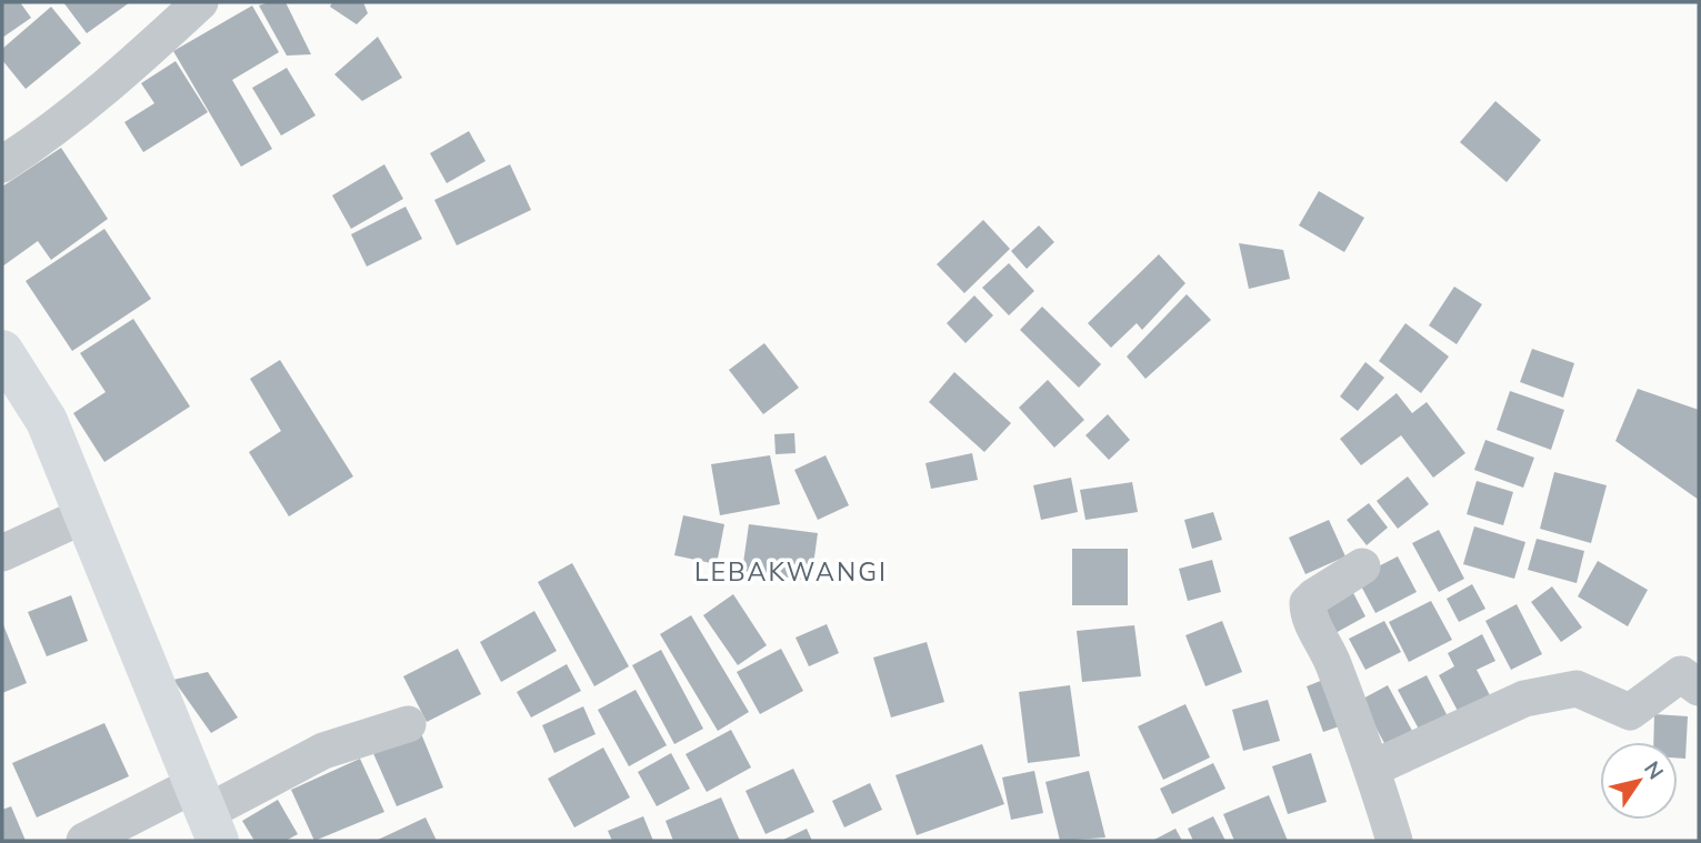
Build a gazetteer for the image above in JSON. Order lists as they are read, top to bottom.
{
  "districts": ["LEBAKWANGI"],
  "north": "top right"
}
